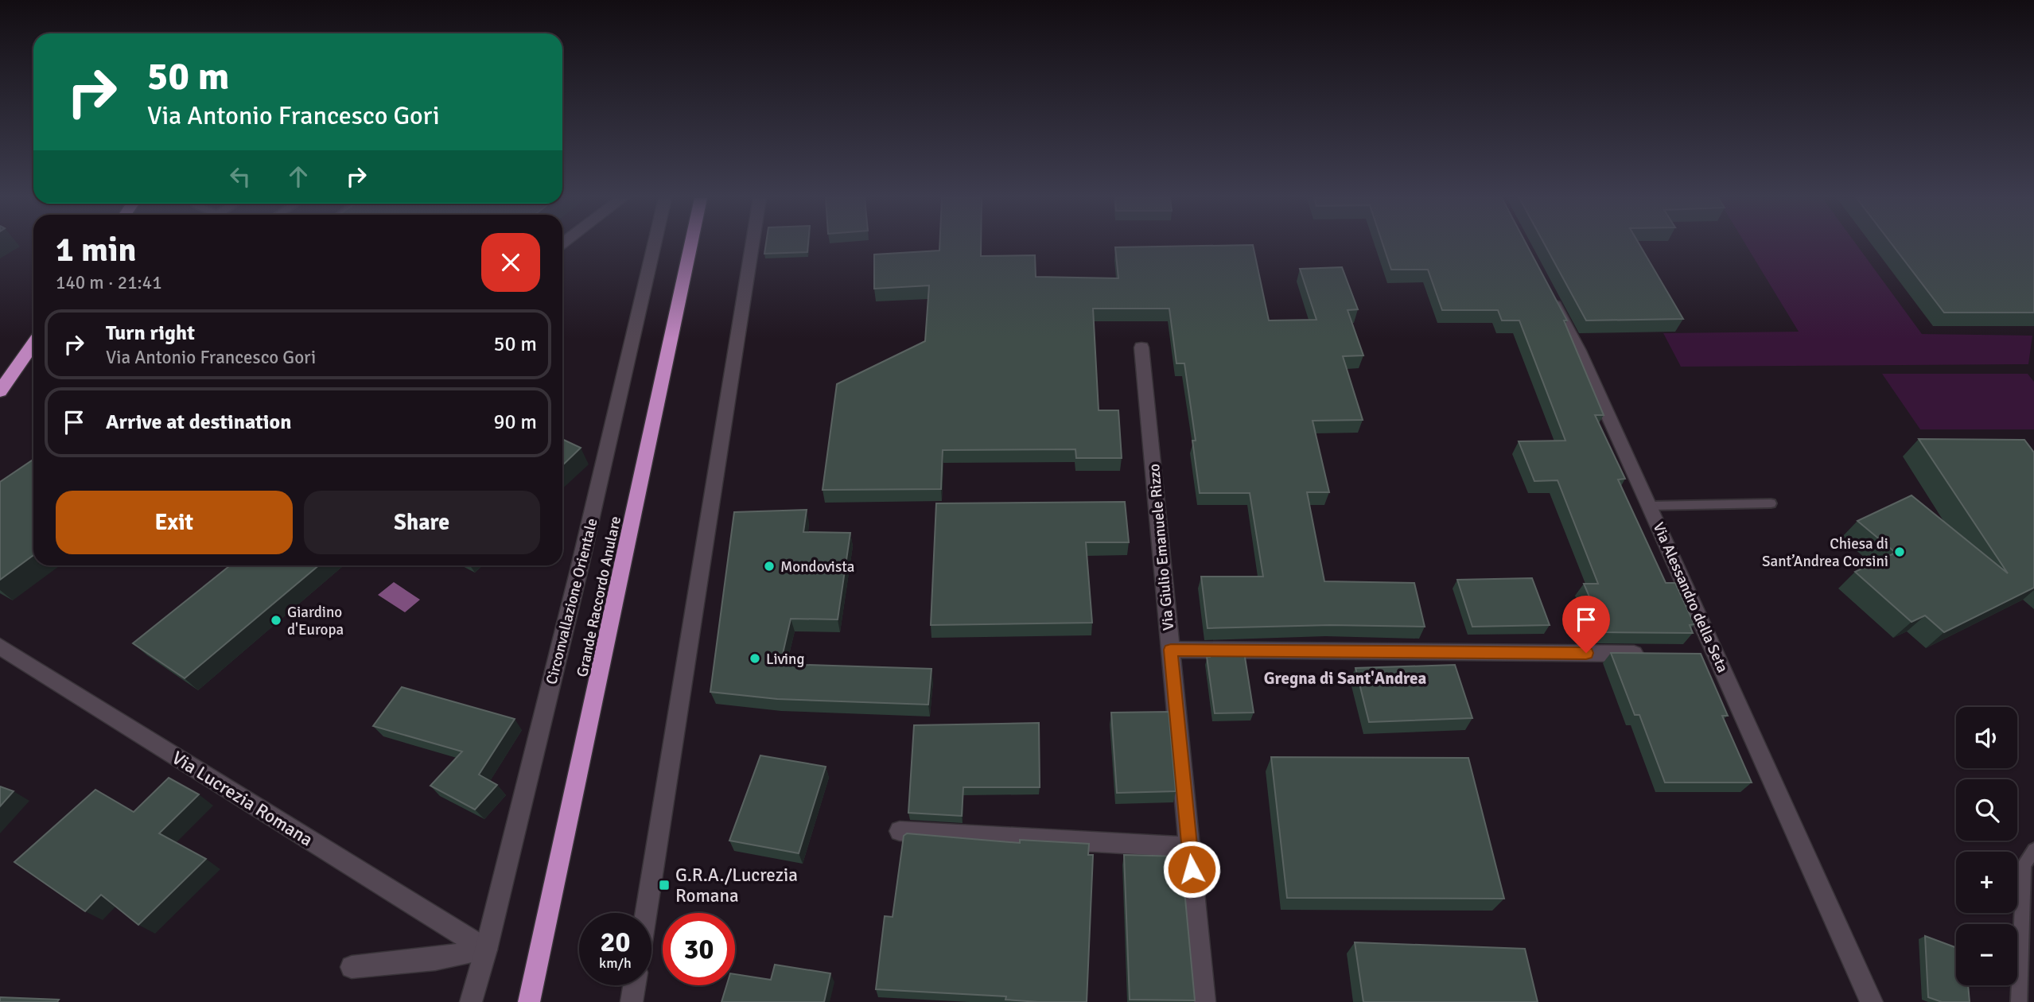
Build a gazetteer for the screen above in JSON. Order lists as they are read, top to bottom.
{
  "streets": {
    "highway": ["Grande Raccordo Anulare"],
    "street": [
      "Via Giulio Emanuele Rizzo",
      "Via Alessandro della Seta",
      "Circonvallazione Orientale",
      "Via Lucrezia Romana"
    ]
  },
  "crossings": [
    ["Circonvallazione Orientale", "Via Lucrezia Romana"]
  ],
  "districts": ["Gregna di Sant'Andrea"],
  "places": {
    "other": [
      "Chiesa di Sant’Andrea Corsini",
      "Mondovista",
      "Giardino d'Europa",
      "Living"
    ],
    "transit": ["G.R.A./Lucrezia Romana"]
  },
  "page": {
    "turn": ["50 m", "Via Antonio Francesco Gori"],
    "heading": ["1 min", "140 m · 21:41"],
    "list": [
      {
        "name": "Turn right",
        "note": "Via Antonio Francesco Gori",
        "value": "50 m"
      },
      {
        "name": "Arrive at destination",
        "value": "90 m"
      }
    ],
    "buttons": ["Exit", "Share"],
    "map_buttons": ["+", "−"],
    "speed": "20 km/h",
    "limit": "30"
  }
}
